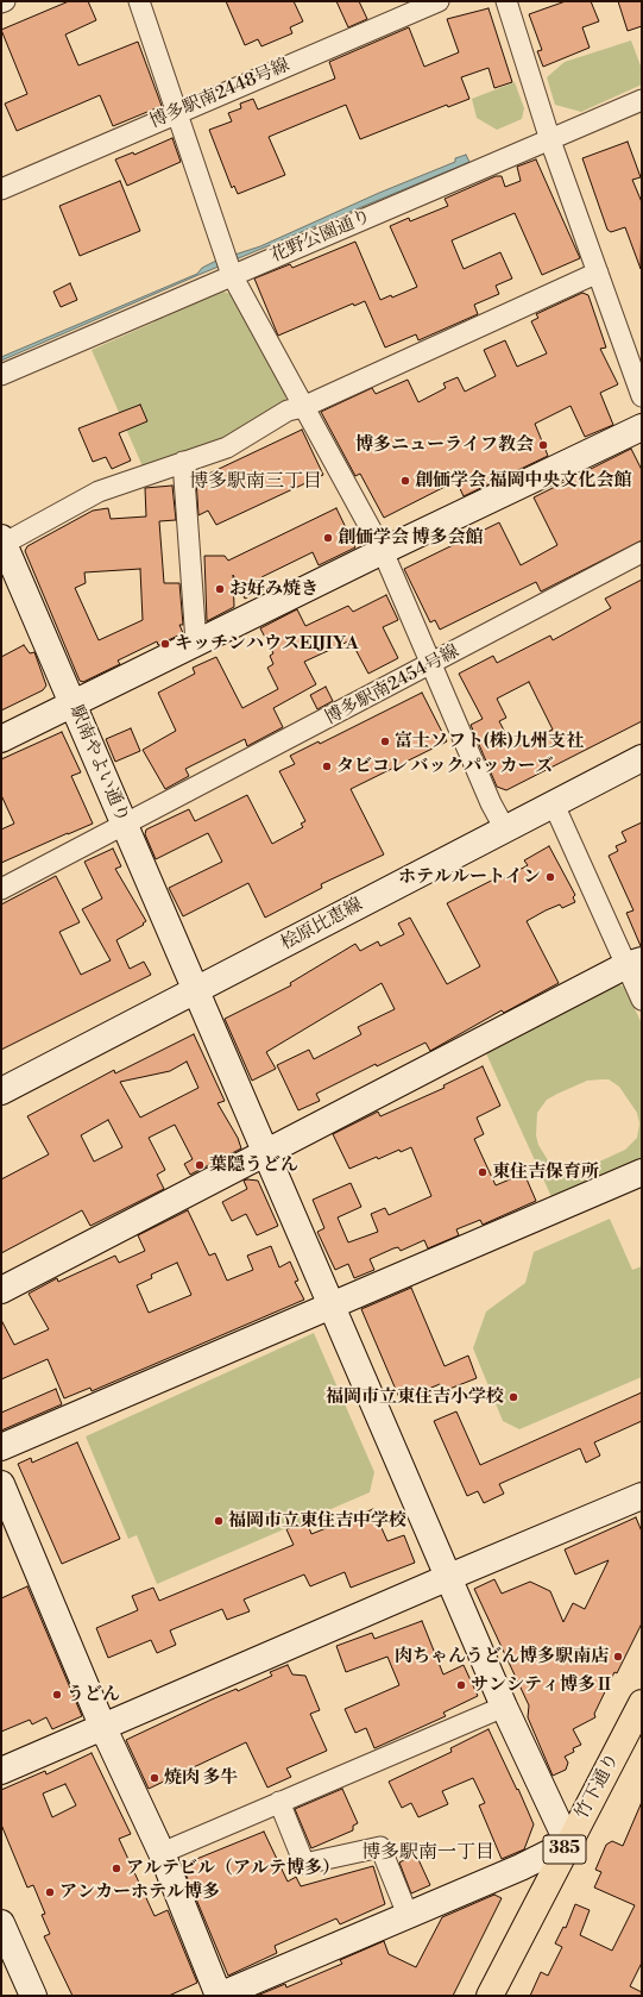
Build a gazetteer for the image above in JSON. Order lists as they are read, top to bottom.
{
  "streets": {
    "highway": ["竹下通り", "385"],
    "street": [
      "博多駅南2448号線",
      "花野公園通り",
      "博多駅南2454号線",
      "駅南やよい通り",
      "桧原比恵線"
    ]
  },
  "crossings": [
    ["博多駅南2454号線", "駅南やよい通り"],
    ["駅南やよい通り", "桧原比恵線"],
    ["駅南やよい通り", "竹下通り"]
  ],
  "districts": ["博多駅南三丁目", "博多駅南一丁目"],
  "places": [
    "博多ニューライフ教会",
    "創価学会 福岡中央文化会館",
    "創価学会 博多会館",
    "お好み焼き",
    "キッチンハウスEIJIYA",
    "富士ソフト(株)九州支社",
    "タビコレ バックパッカーズ",
    "ホテルルートイン",
    "葉隠うどん",
    "東住吉保育所",
    "福岡市立東住吉小学校",
    "福岡市立東住吉中学校",
    "肉ちゃんうどん博多駅南店",
    "サンシティ博多Ⅱ",
    "うどん",
    "焼肉 多牛",
    "アルテビル（アルテ博多）",
    "アンカーホテル博多"
  ]
}
